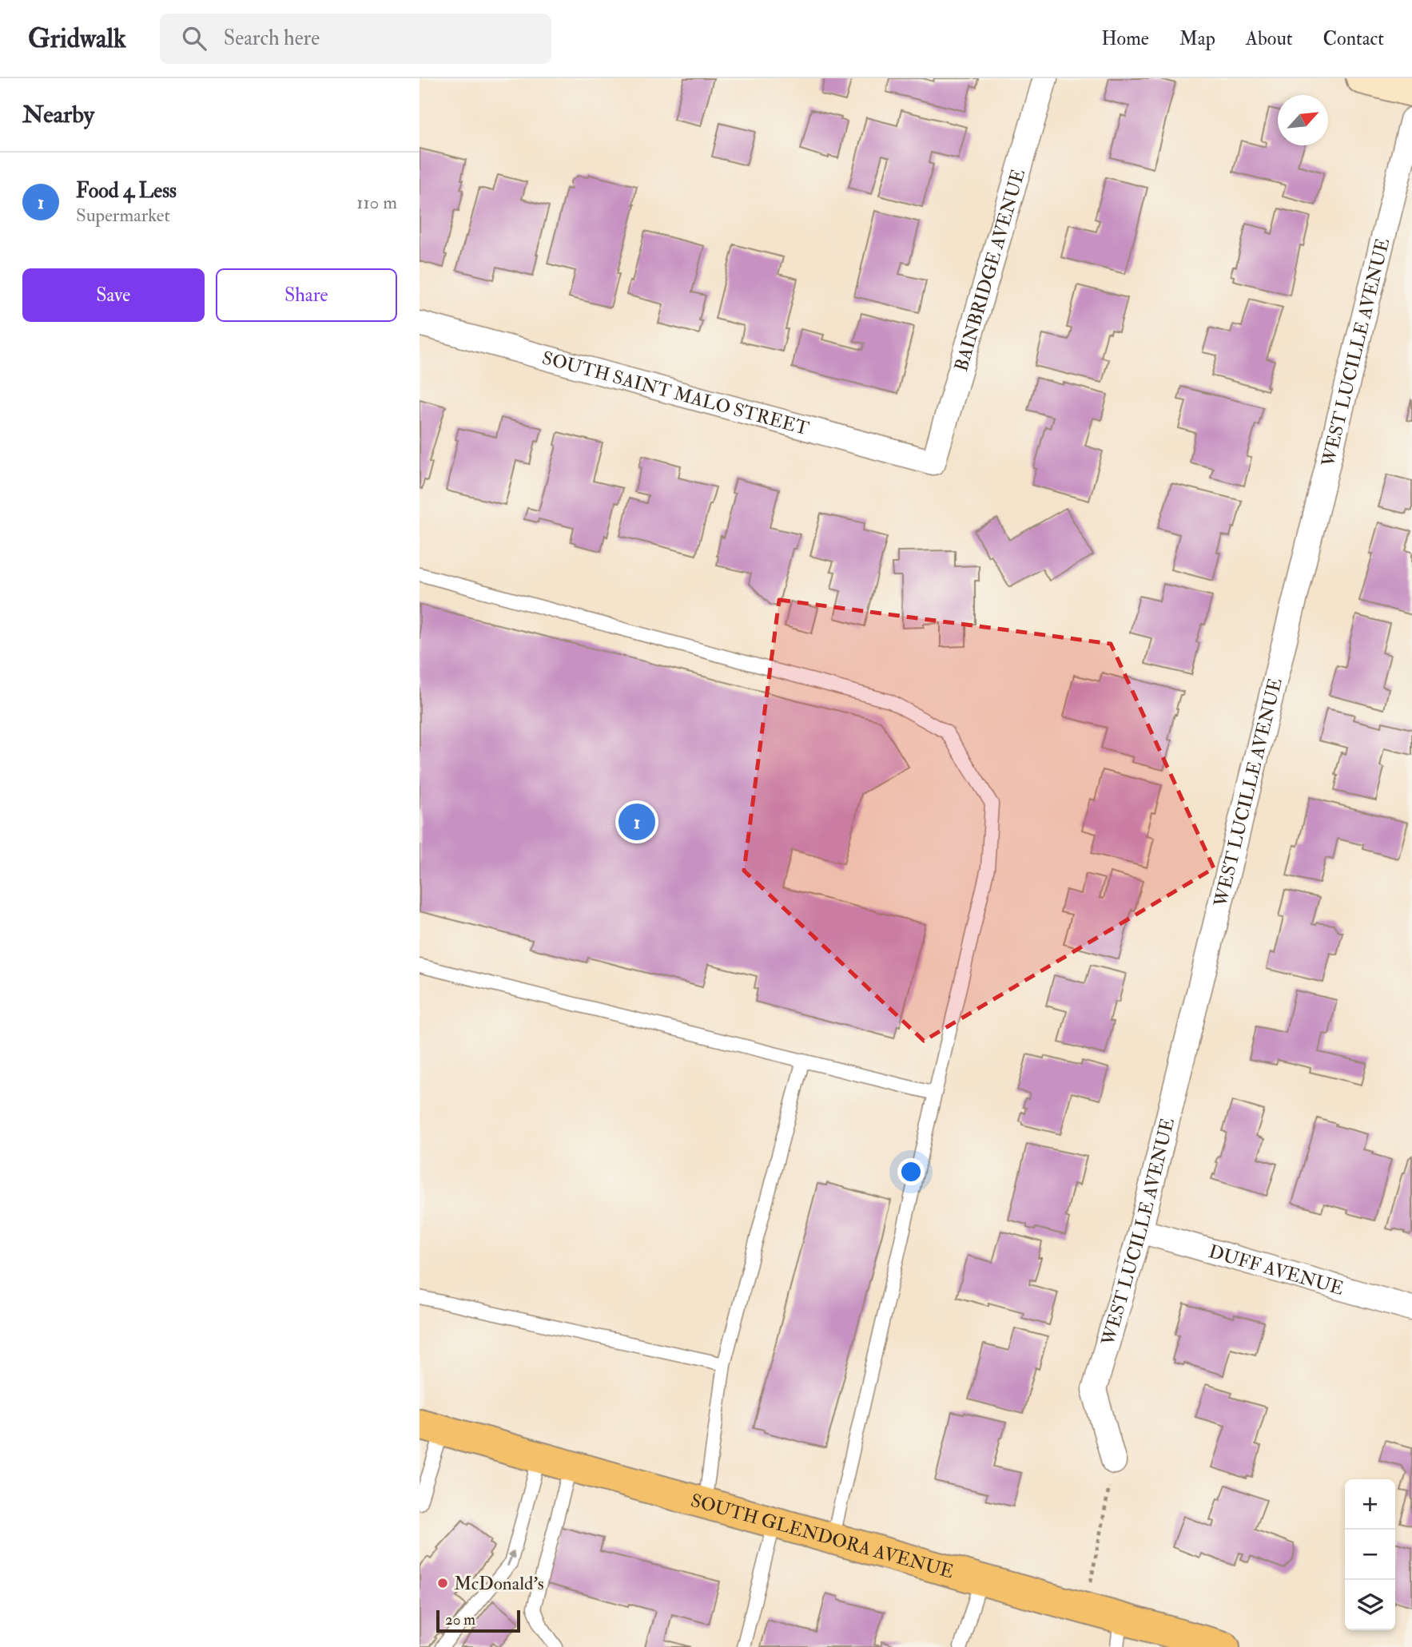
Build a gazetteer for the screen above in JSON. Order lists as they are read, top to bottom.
{
  "streets": {
    "main road": ["SOUTH GLENDORA AVENUE"],
    "street": [
      "BAINBRIDGE AVENUE",
      "WEST LUCILLE AVENUE",
      "SOUTH SAINT MALO STREET",
      "DUFF AVENUE"
    ]
  },
  "crossings": [
    ["BAINBRIDGE AVENUE", "SOUTH SAINT MALO STREET"],
    ["WEST LUCILLE AVENUE", "DUFF AVENUE"]
  ],
  "places": ["McDonald's"],
  "scale_bar": "20 m",
  "north": "top right",
  "page": {
    "header": "Gridwalk",
    "search": "Search here",
    "nav": [
      "Home",
      "Map",
      "About",
      "Contact"
    ],
    "heading": "Nearby",
    "list": [
      {
        "mark": "1",
        "name": "Food 4 Less",
        "note": "Supermarket",
        "value": "110 m"
      }
    ],
    "buttons": ["Save", "Share"],
    "pins": "1",
    "map_buttons": ["+", "−"],
    "scale": "20 m"
  }
}
